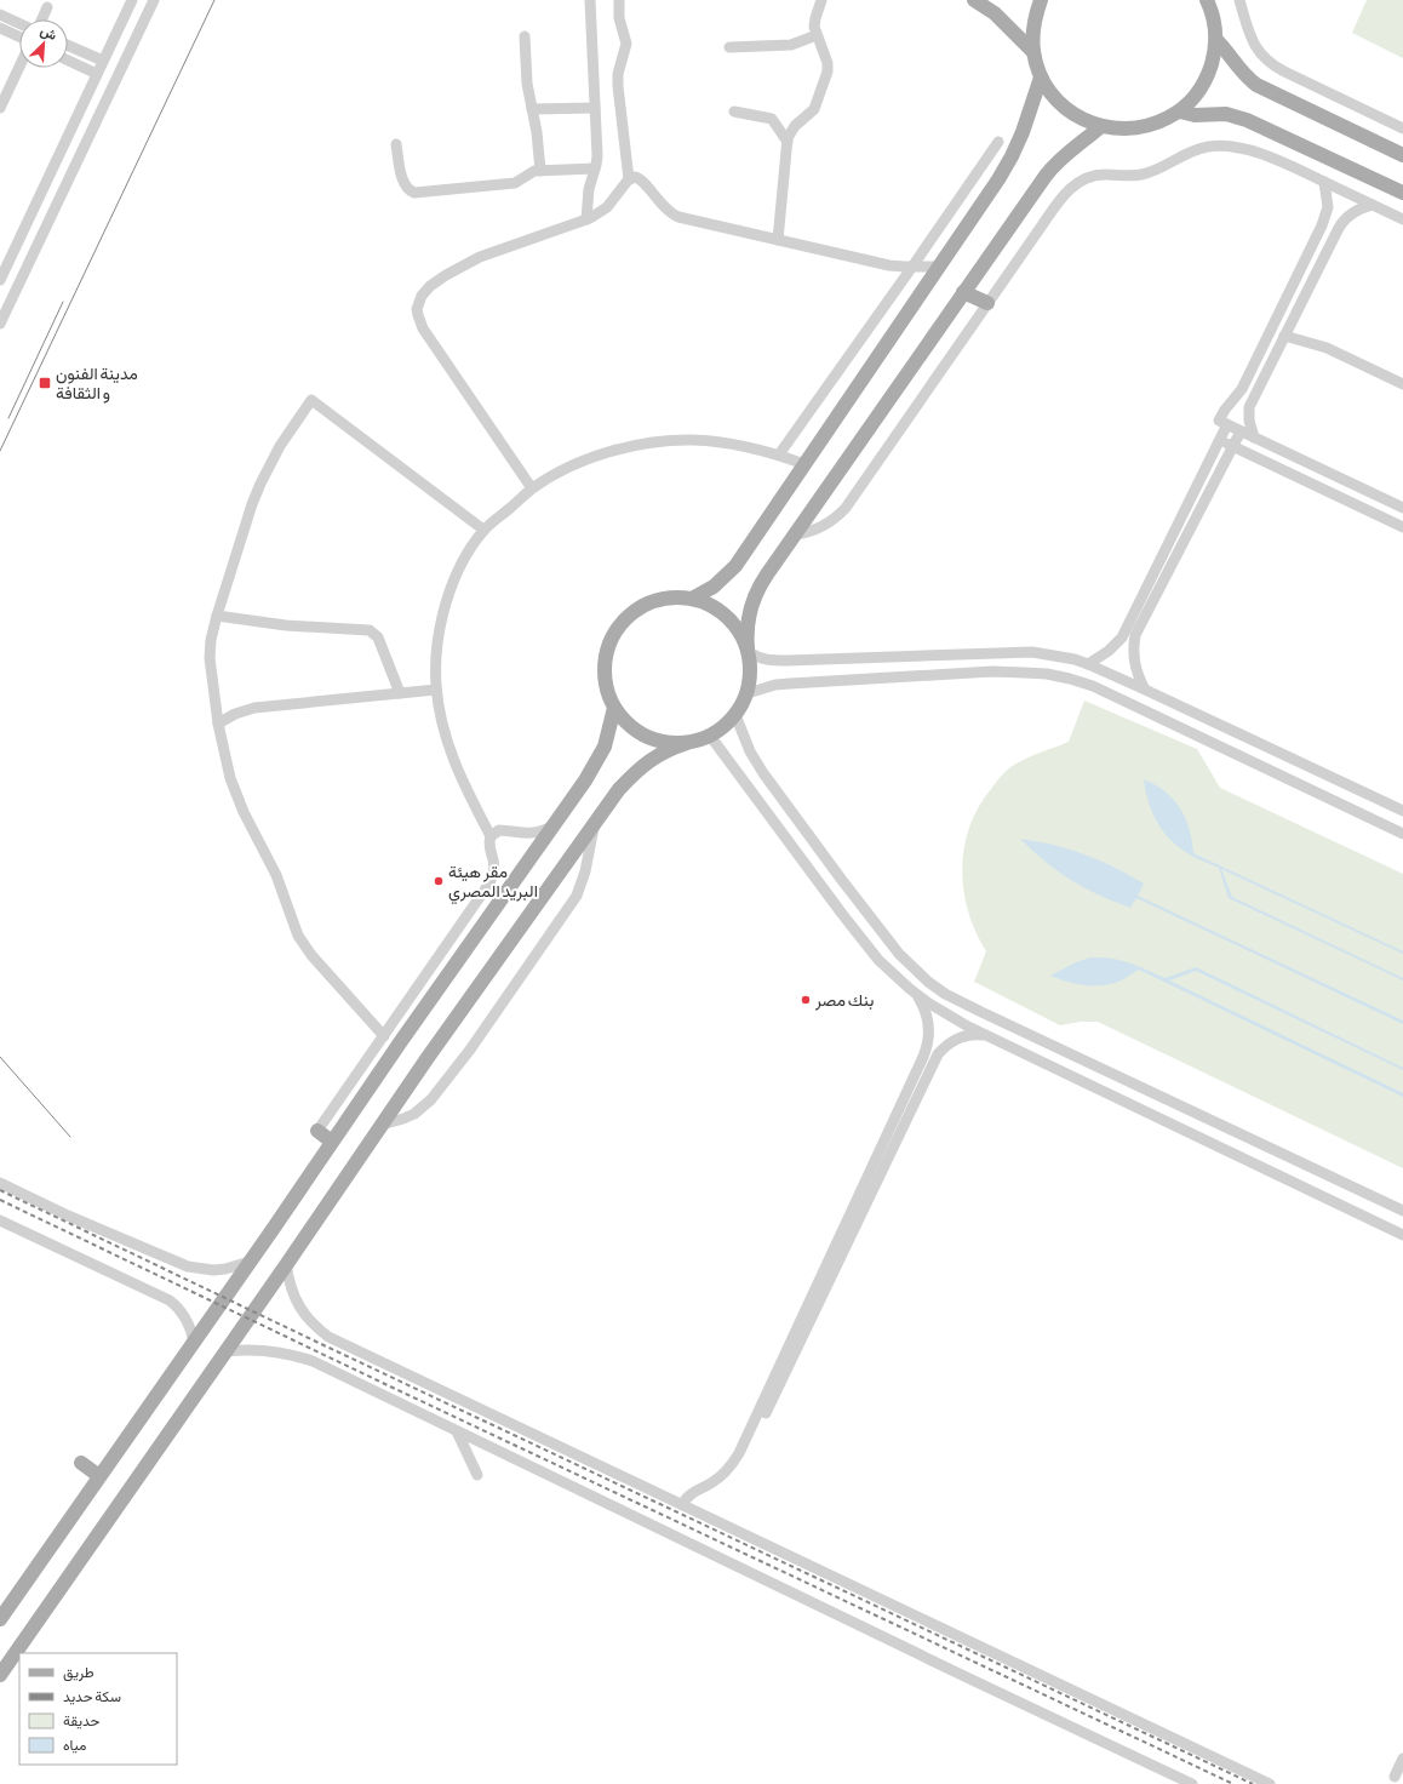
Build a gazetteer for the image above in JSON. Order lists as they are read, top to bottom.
{
  "places": {
    "transit": ["مدينة الفنون و الثقافة"],
    "other": ["مقر هيئة البريد المصري", "بنك مصر"]
  },
  "legend": [
    "طريق",
    "سكة حديد",
    "حديقة",
    "مياه"
  ],
  "north": "top right"
}
